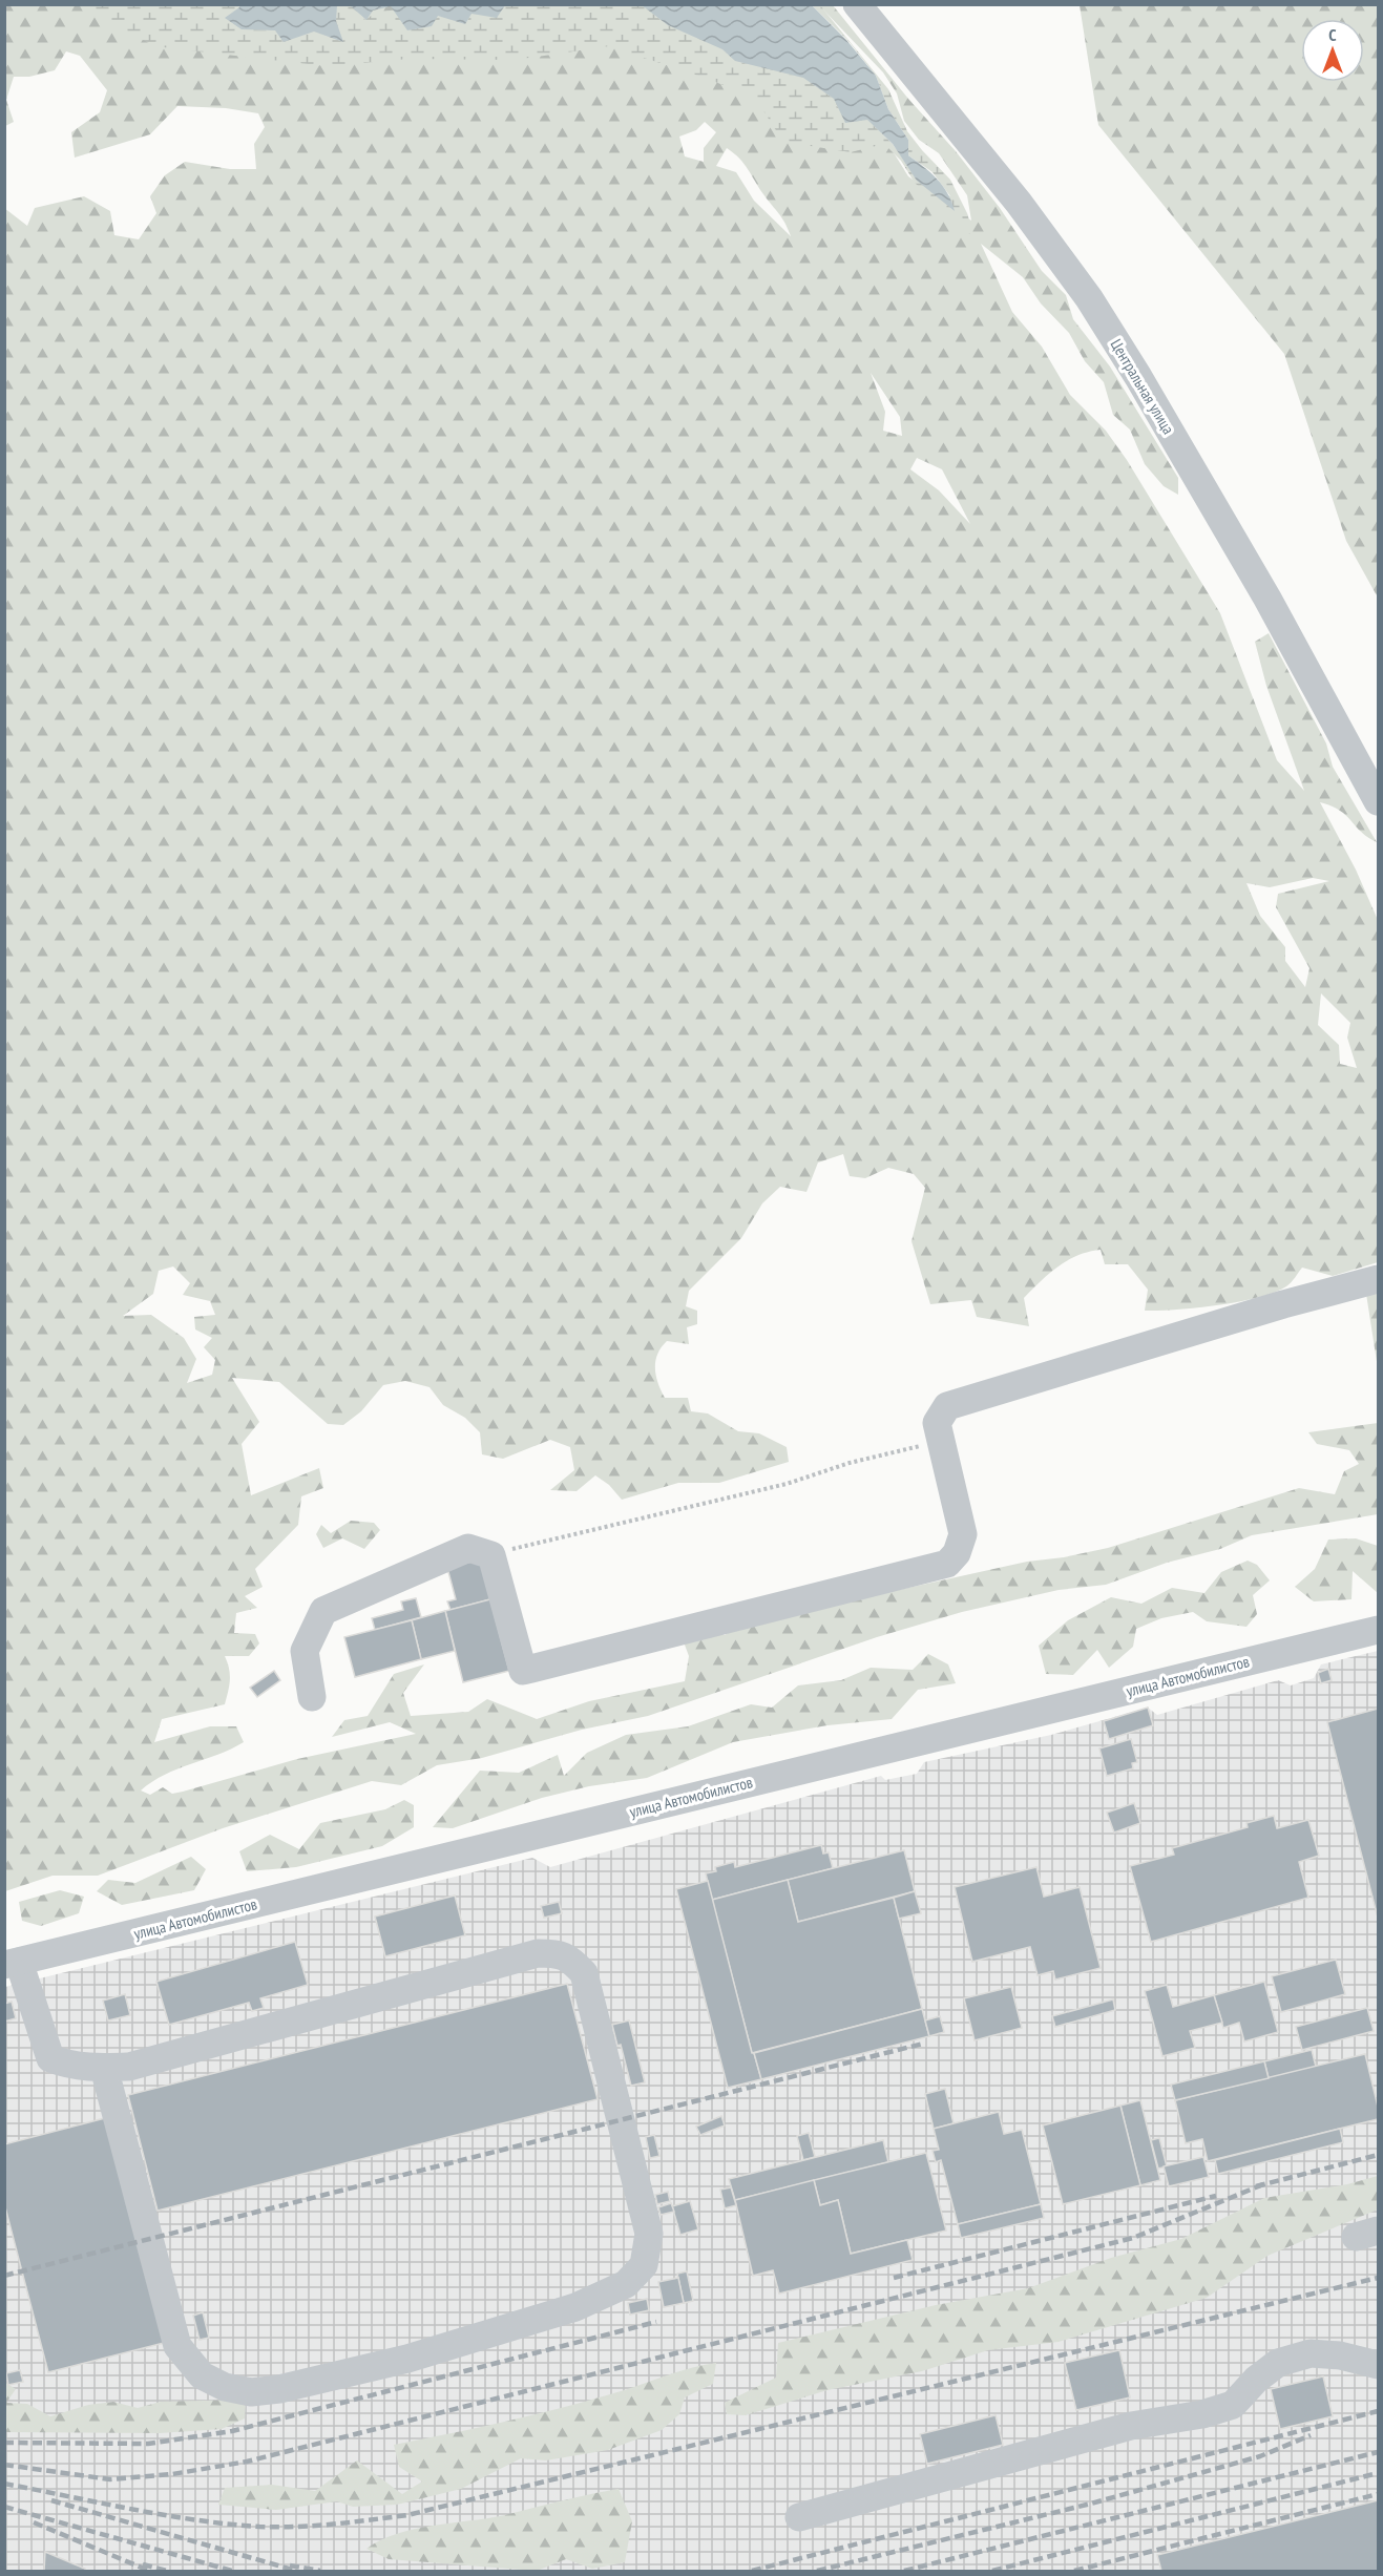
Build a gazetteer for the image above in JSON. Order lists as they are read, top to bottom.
{
  "streets": {
    "street": ["Центральная улица", "улица Автомобилистов"]
  },
  "north": "top"
}
